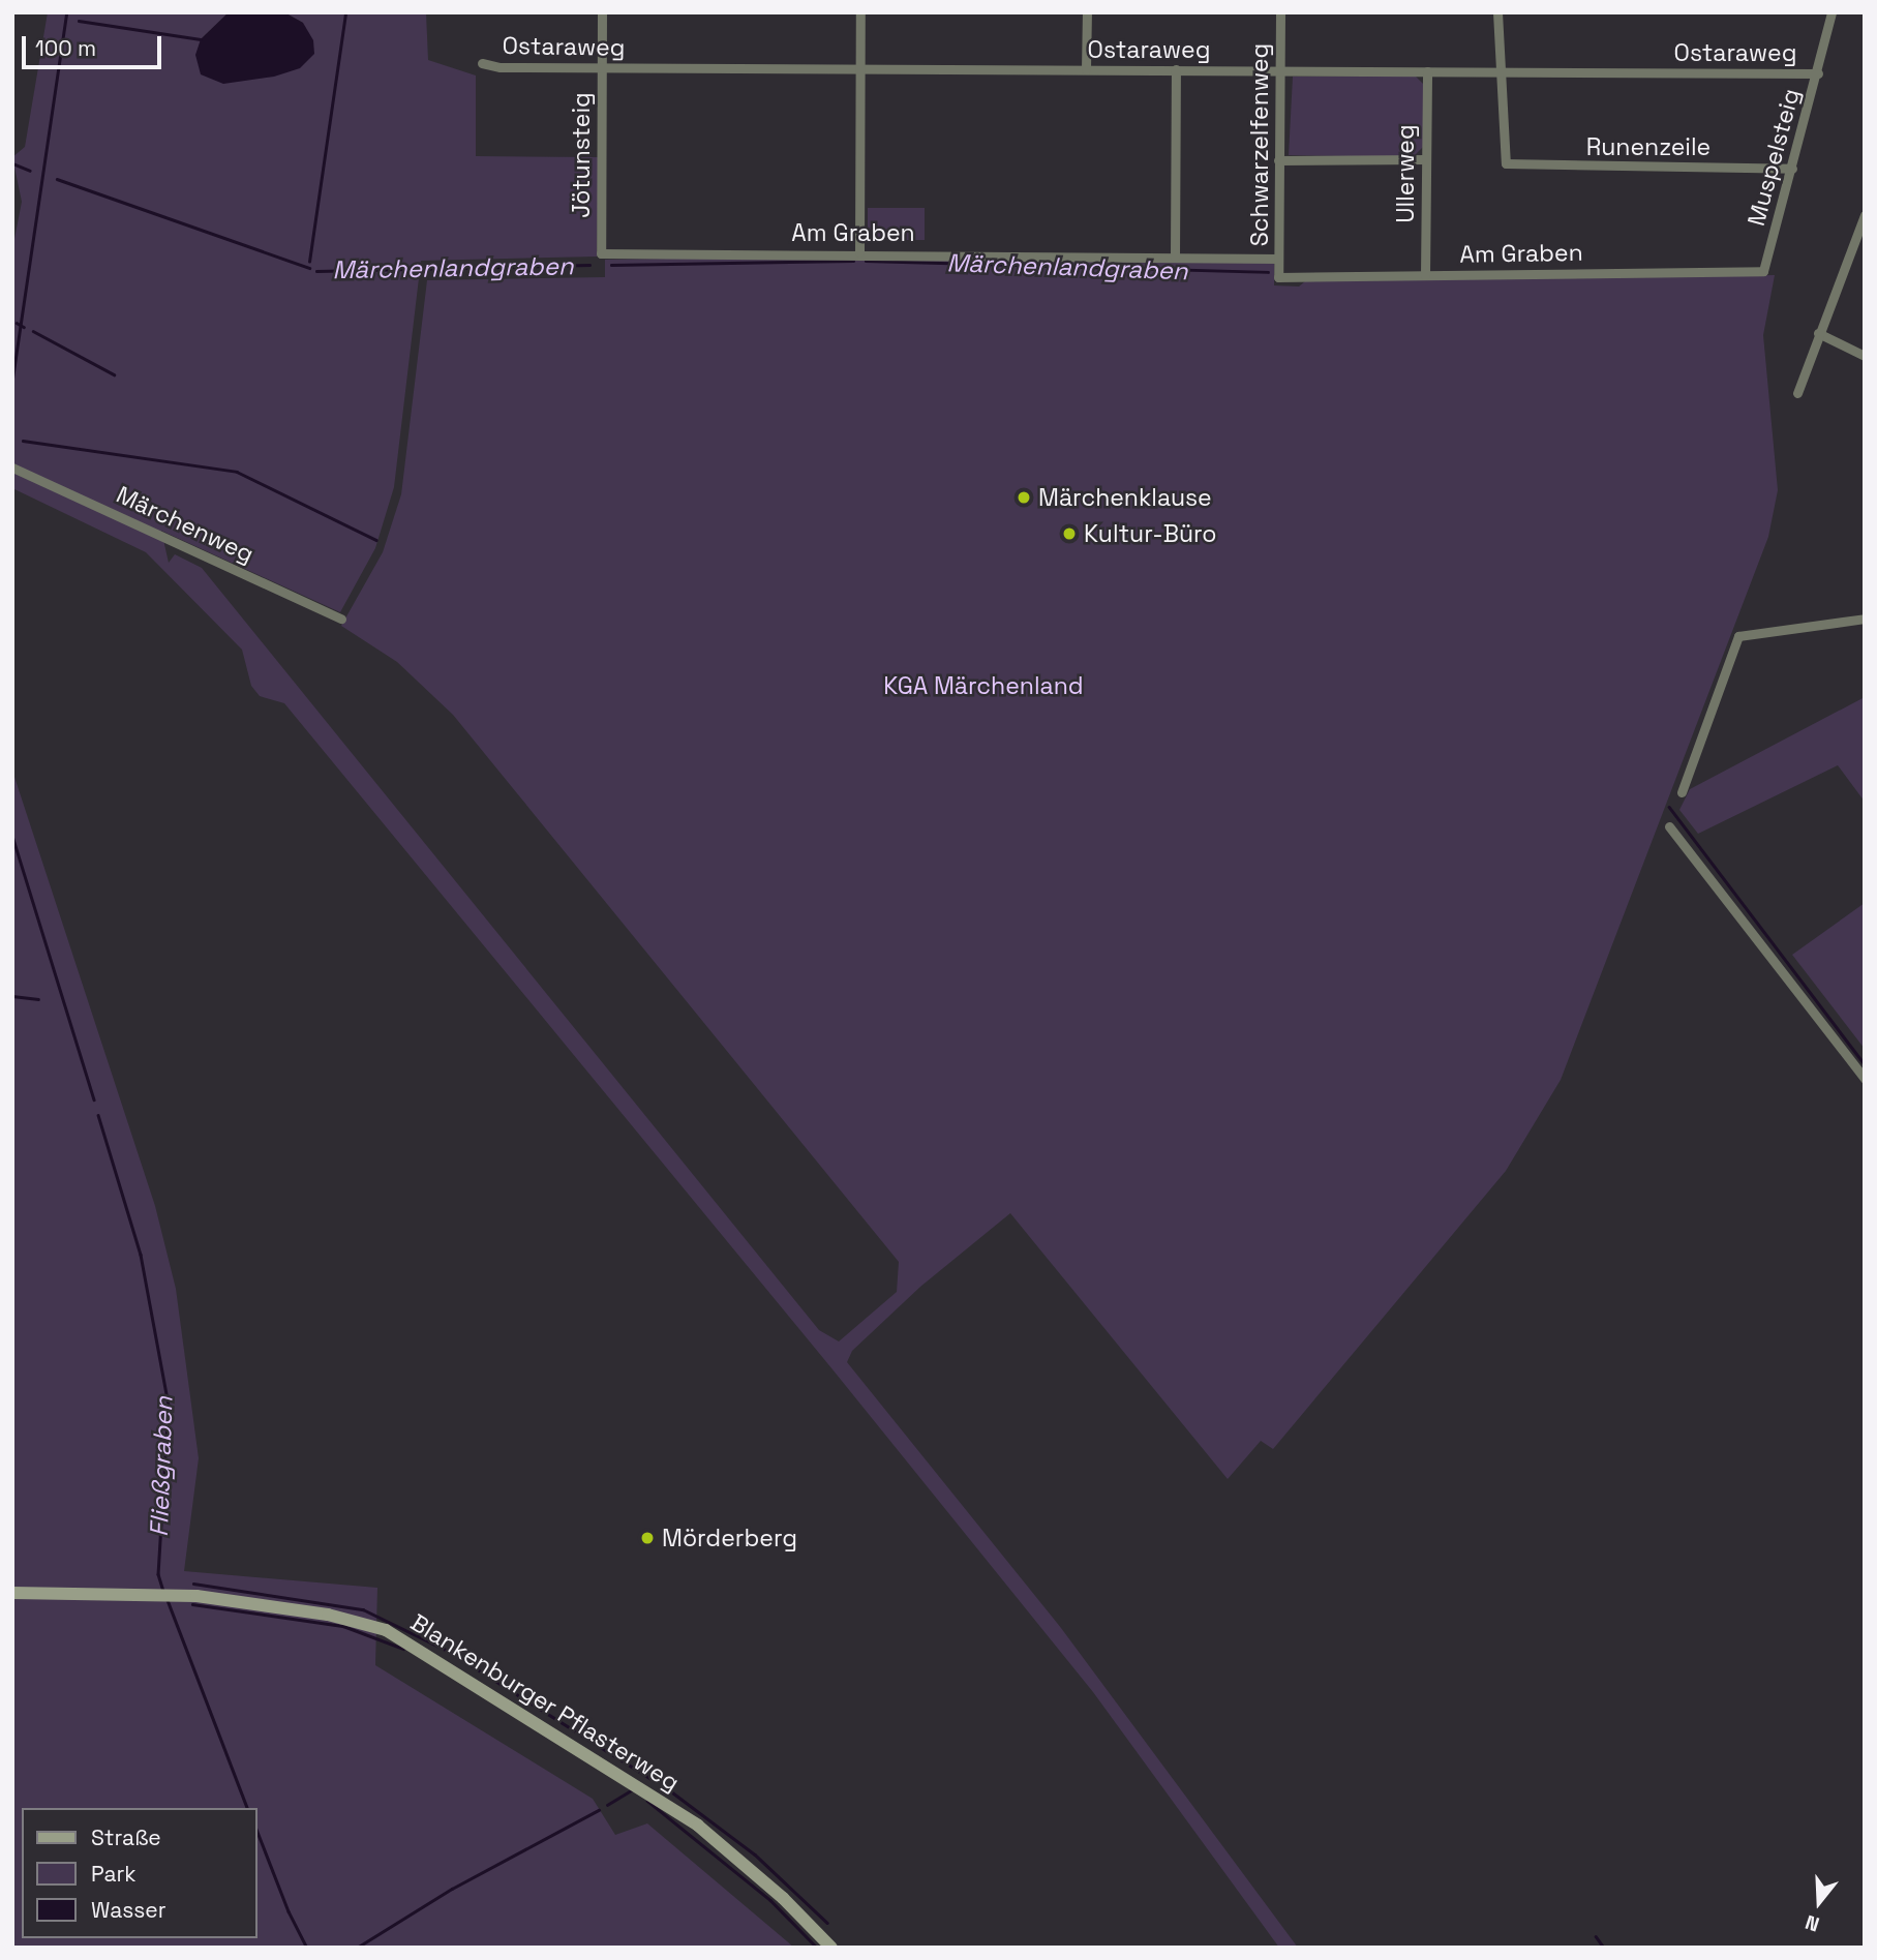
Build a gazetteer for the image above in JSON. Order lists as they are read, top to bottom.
{
  "streets": {
    "main road": ["Blankenburger Pflasterweg"],
    "street": [
      "Ostaraweg",
      "Schwarzelfenweg",
      "Runenzeile",
      "Jötunsteig",
      "Muspelsteig",
      "Ullerweg",
      "Am Graben",
      "Märchenweg"
    ]
  },
  "crossings": [
    ["Ostaraweg", "Schwarzelfenweg"],
    ["Ostaraweg", "Runenzeile"],
    ["Ostaraweg", "Jötunsteig"],
    ["Ostaraweg", "Muspelsteig"],
    ["Ostaraweg", "Ullerweg"],
    ["Schwarzelfenweg", "Am Graben"],
    ["Runenzeile", "Muspelsteig"],
    ["Jötunsteig", "Am Graben"],
    ["Muspelsteig", "Am Graben"],
    ["Ullerweg", "Am Graben"]
  ],
  "water": ["Märchenlandgraben", "Fließgraben"],
  "parks": ["KGA Märchenland"],
  "places": ["Märchenklause", "Kultur-Büro", "Mörderberg"],
  "legend": ["Straße", "Park", "Wasser"],
  "scale_bar": "100 m",
  "north": "bottom"
}
